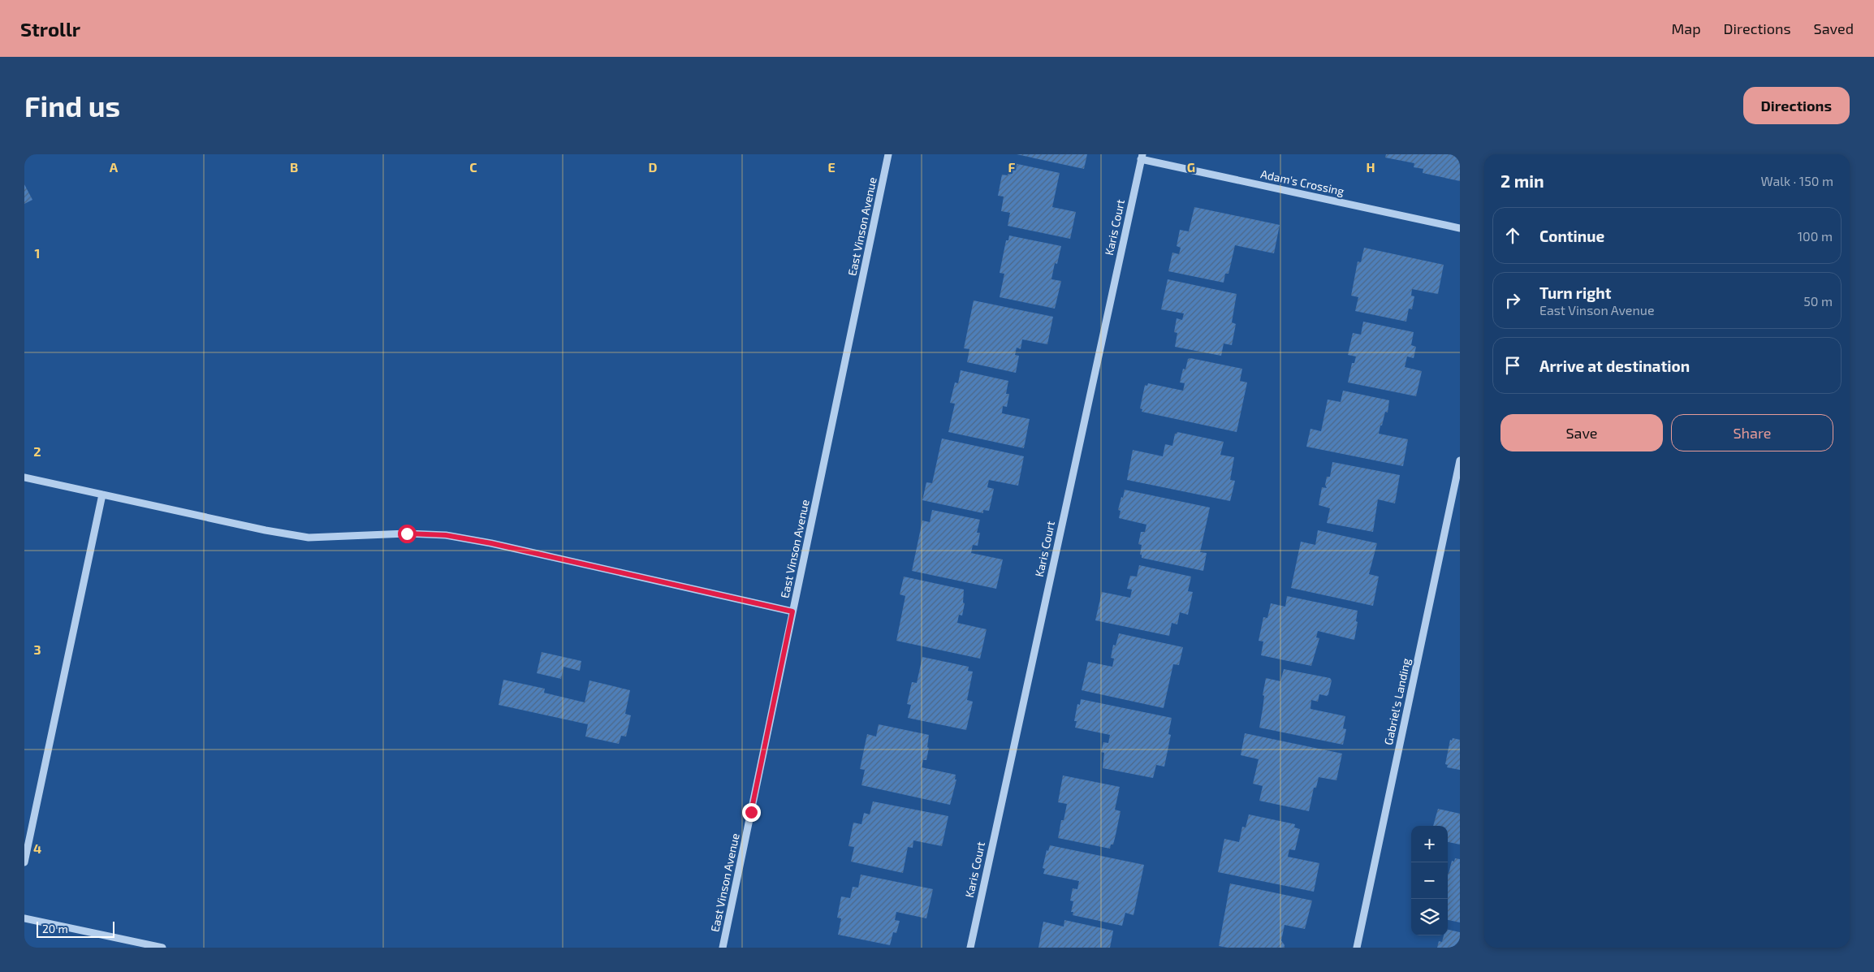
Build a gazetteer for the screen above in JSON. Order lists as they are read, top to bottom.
{
  "streets": {
    "street": [
      "Adam's Crossing",
      "East Vinson Avenue",
      "Karis Court",
      "Gabriel's Landing"
    ]
  },
  "crossings": [
    ["Adam's Crossing", "Karis Court"]
  ],
  "scale_bar": "20 m",
  "page": {
    "header": "Strollr",
    "nav": ["Map", "Directions", "Saved"],
    "buttons": [
      "Directions",
      ["Save", "Share"]
    ],
    "title": "Find us",
    "heading": ["2 min", "Walk · 150 m"],
    "list": [
      ["Continue", "100 m"],
      ["Turn right", "East Vinson Avenue", "50 m"],
      "Arrive at destination"
    ],
    "map_buttons": ["+", "−"],
    "scale": "20 m"
  },
  "grid": {
    "columns": [
      "A",
      "B",
      "C",
      "D",
      "E",
      "F",
      "G",
      "H"
    ],
    "rows": [
      "1",
      "2",
      "3",
      "4"
    ]
  }
}
